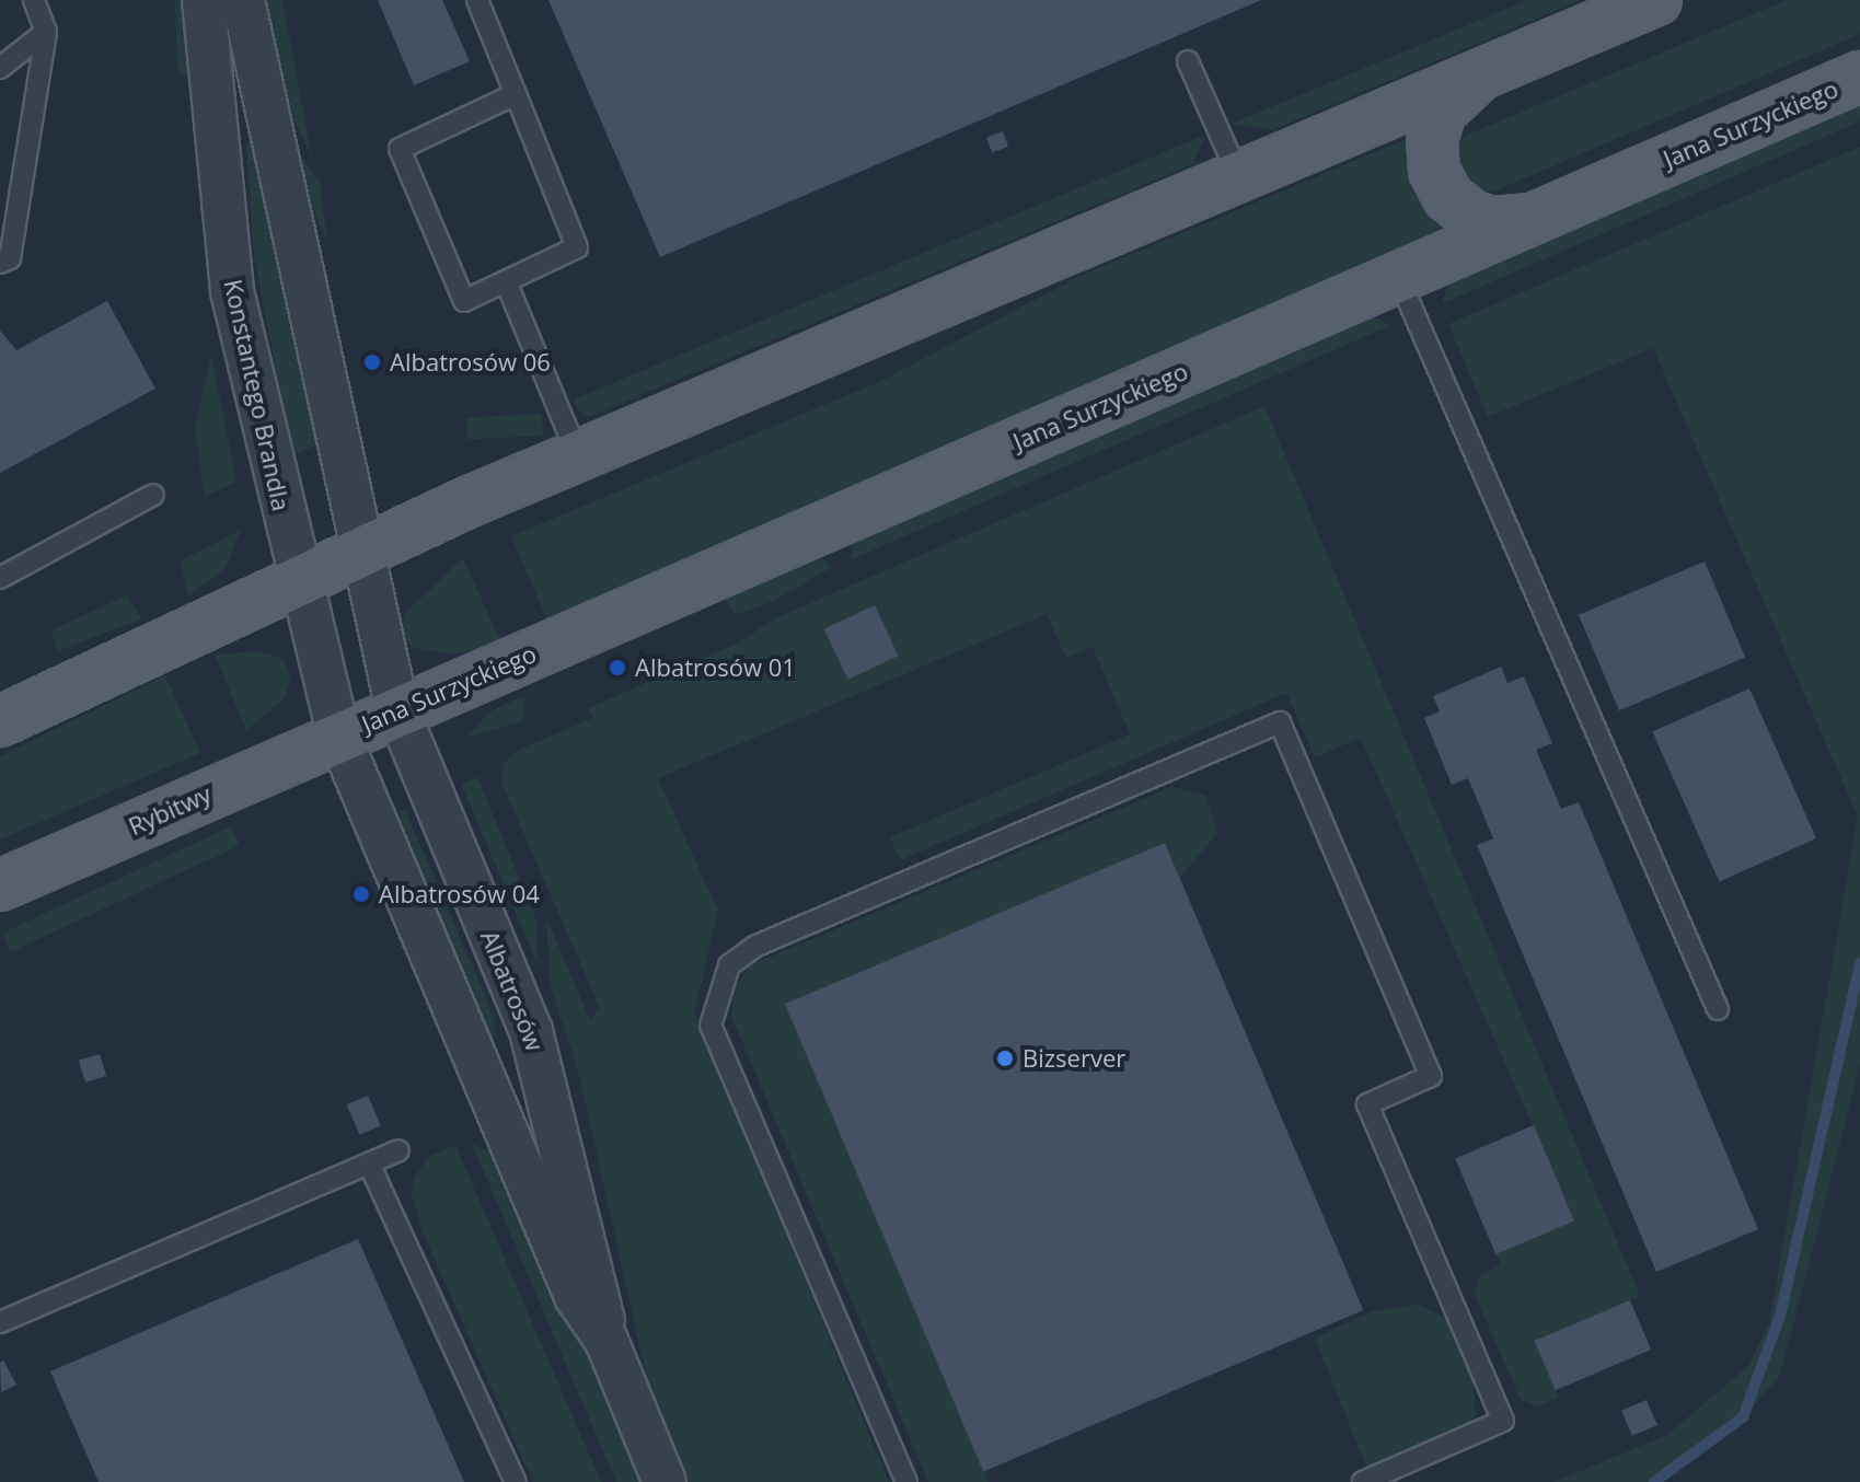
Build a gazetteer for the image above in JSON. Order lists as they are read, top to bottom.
{
  "streets": {
    "main road": ["Jana Surzyckiego", "Rybitwy"],
    "street": ["Konstantego Brandla", "Albatrosów"]
  },
  "crossings": [
    ["Jana Surzyckiego", "Rybitwy"],
    ["Jana Surzyckiego", "Albatrosów"],
    ["Konstantego Brandla", "Albatrosów"],
    ["Rybitwy", "Albatrosów"]
  ],
  "places": [
    "Albatrosów 06",
    "Albatrosów 01",
    "Albatrosów 04",
    "Bizserver"
  ]
}
